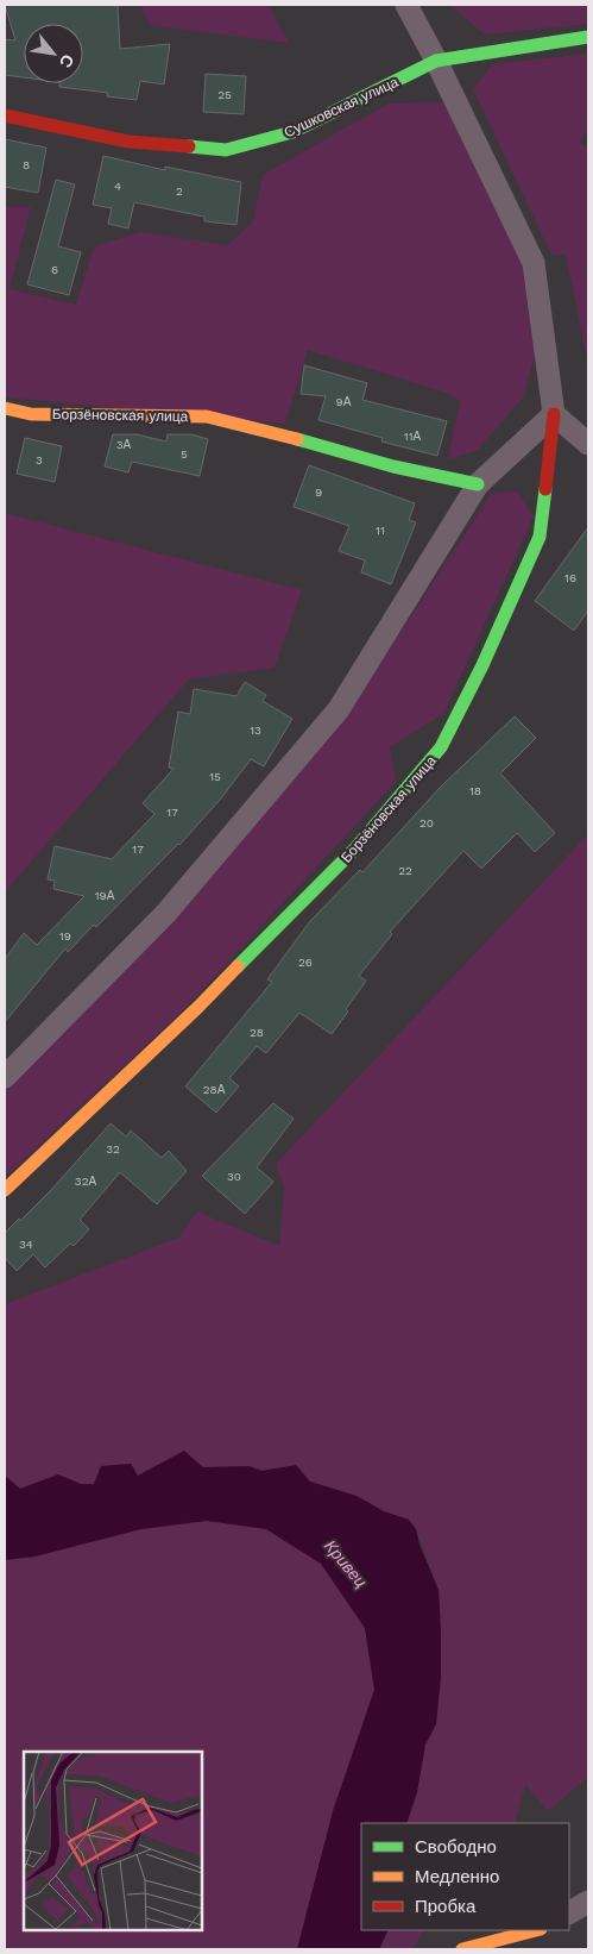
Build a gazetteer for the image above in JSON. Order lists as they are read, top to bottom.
{
  "streets": {
    "street": ["Сушковская улица", "Борзёновская улица"]
  },
  "water": ["Кривец"],
  "house_numbers": [
    "25",
    "8",
    "4",
    "2",
    "6",
    "9А",
    "11А",
    "3А",
    "5",
    "3",
    "9",
    "11",
    "16",
    "13",
    "15",
    "18",
    "17",
    "20",
    "17",
    "22",
    "19А",
    "19",
    "26",
    "28",
    "28А",
    "32",
    "30",
    "32А",
    "34"
  ],
  "legend": ["Свободно", "Медленно", "Пробка"],
  "north": "bottom right"
}
